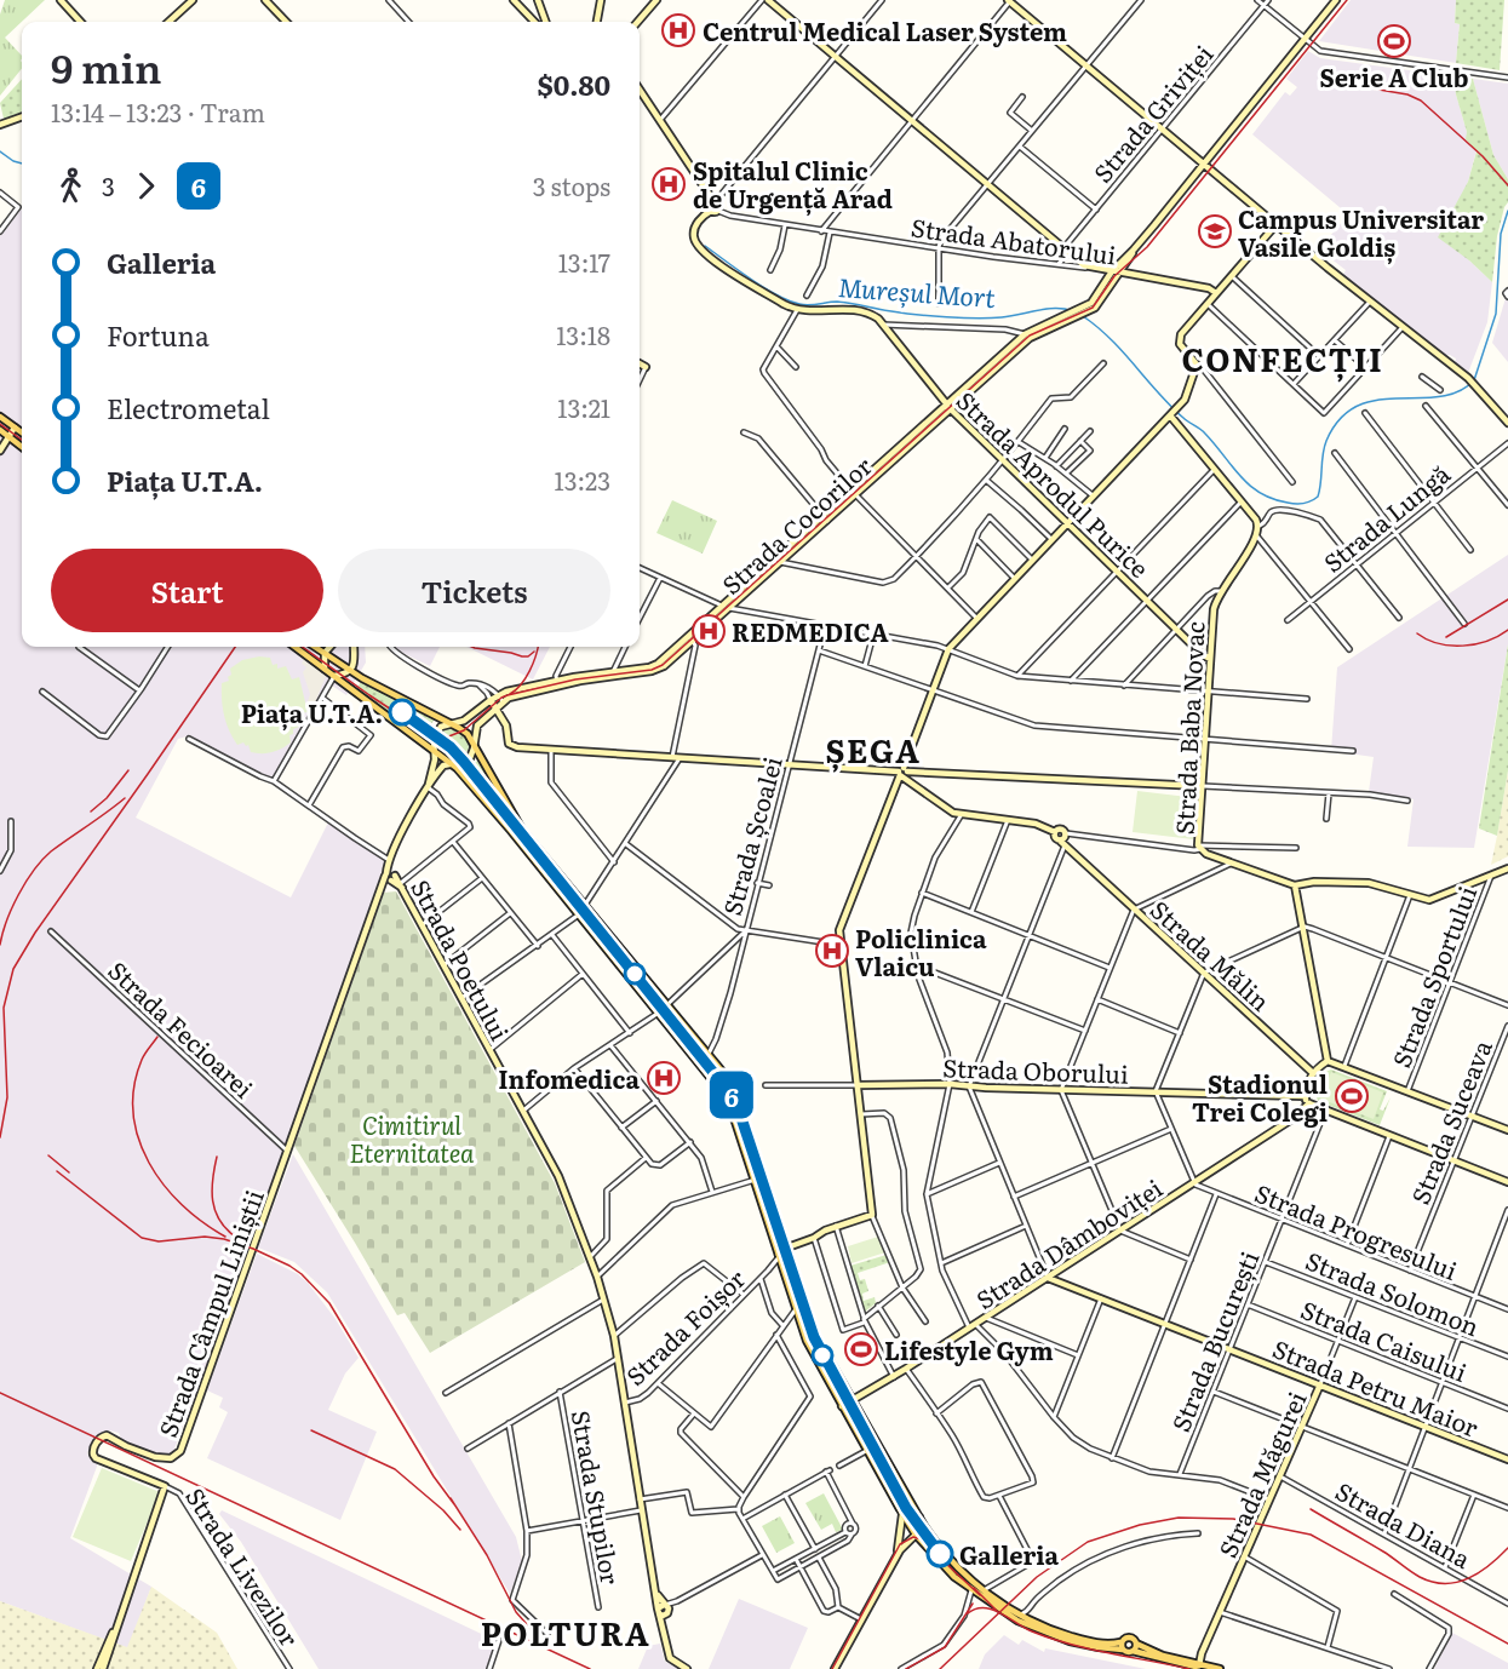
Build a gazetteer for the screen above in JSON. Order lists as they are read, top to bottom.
{
  "streets": {
    "street": [
      "Strada Griviței",
      "Strada Abatorului",
      "Strada Aprodul Purice",
      "Strada Lungă",
      "Strada Cocorilor",
      "Strada Baba Novac",
      "Strada Școalei",
      "Strada Mălin",
      "Strada Poetului",
      "Strada Sportului",
      "Strada Fecioarei",
      "Strada Oborului",
      "Strada Suceava",
      "Strada Progresului",
      "Strada Dâmboviței",
      "Strada Solomon",
      "Strada Câmpul Liniștii",
      "Strada Foișor",
      "Strada Caisului",
      "Strada București",
      "Strada Petru Maior",
      "Strada Măgurei",
      "Strada Stupilor",
      "Strada Diana",
      "Strada Livezilor"
    ]
  },
  "crossings": [
    ["Strada Griviței", "Strada Abatorului"],
    ["Strada Abatorului", "Strada Cocorilor"],
    ["Strada Aprodul Purice", "Strada Cocorilor"],
    ["Strada Aprodul Purice", "Strada Baba Novac"],
    ["Strada Poetului", "Strada Foișor"],
    ["Strada Fecioarei", "Strada Câmpul Liniștii"],
    ["Strada Suceava", "Strada Progresului"],
    ["Strada Progresului", "Strada Dâmboviței"],
    ["Strada Progresului", "Strada București"],
    ["Strada Dâmboviței", "Strada Petru Maior"],
    ["Strada Solomon", "Strada București"],
    ["Strada Solomon", "Strada Măgurei"],
    ["Strada Câmpul Liniștii", "Strada Livezilor"],
    ["Strada Caisului", "Strada București"],
    ["Strada Caisului", "Strada Măgurei"],
    ["Strada București", "Strada Petru Maior"],
    ["Strada Petru Maior", "Strada Măgurei"],
    ["Strada Măgurei", "Strada Diana"]
  ],
  "districts": ["CONFECȚII", "ȘEGA", "POLTURA"],
  "water": ["Mureșul Mort"],
  "parks": ["Cimitirul Eternitatea"],
  "places": {
    "hospital": [
      "Centrul Medical Laser System",
      "Spitalul Clinic de Urgență Arad",
      "REDMEDICA",
      "Policlinica Vlaicu",
      "Infomedica"
    ],
    "sports": ["Serie A Club", "Stadionul Trei Colegi", "Lifestyle Gym"],
    "school or university": ["Campus Universitar Vasile Goldiș"],
    "other": ["Piața U.T.A.", "Galleria"]
  },
  "lines": ["tram line 6"],
  "page": {
    "on_map": "6",
    "heading": ["9 min", "13:14 – 13:23 · Tram", "$0.80"],
    "legs": ["3", "6", "3 stops"],
    "list": [
      {
        "name": "Galleria",
        "value": "13:17"
      },
      {
        "name": "Fortuna",
        "value": "13:18"
      },
      {
        "name": "Electrometal",
        "value": "13:21"
      },
      {
        "name": "Piața U.T.A.",
        "value": "13:23"
      }
    ],
    "buttons": ["Start", "Tickets"]
  }
}
